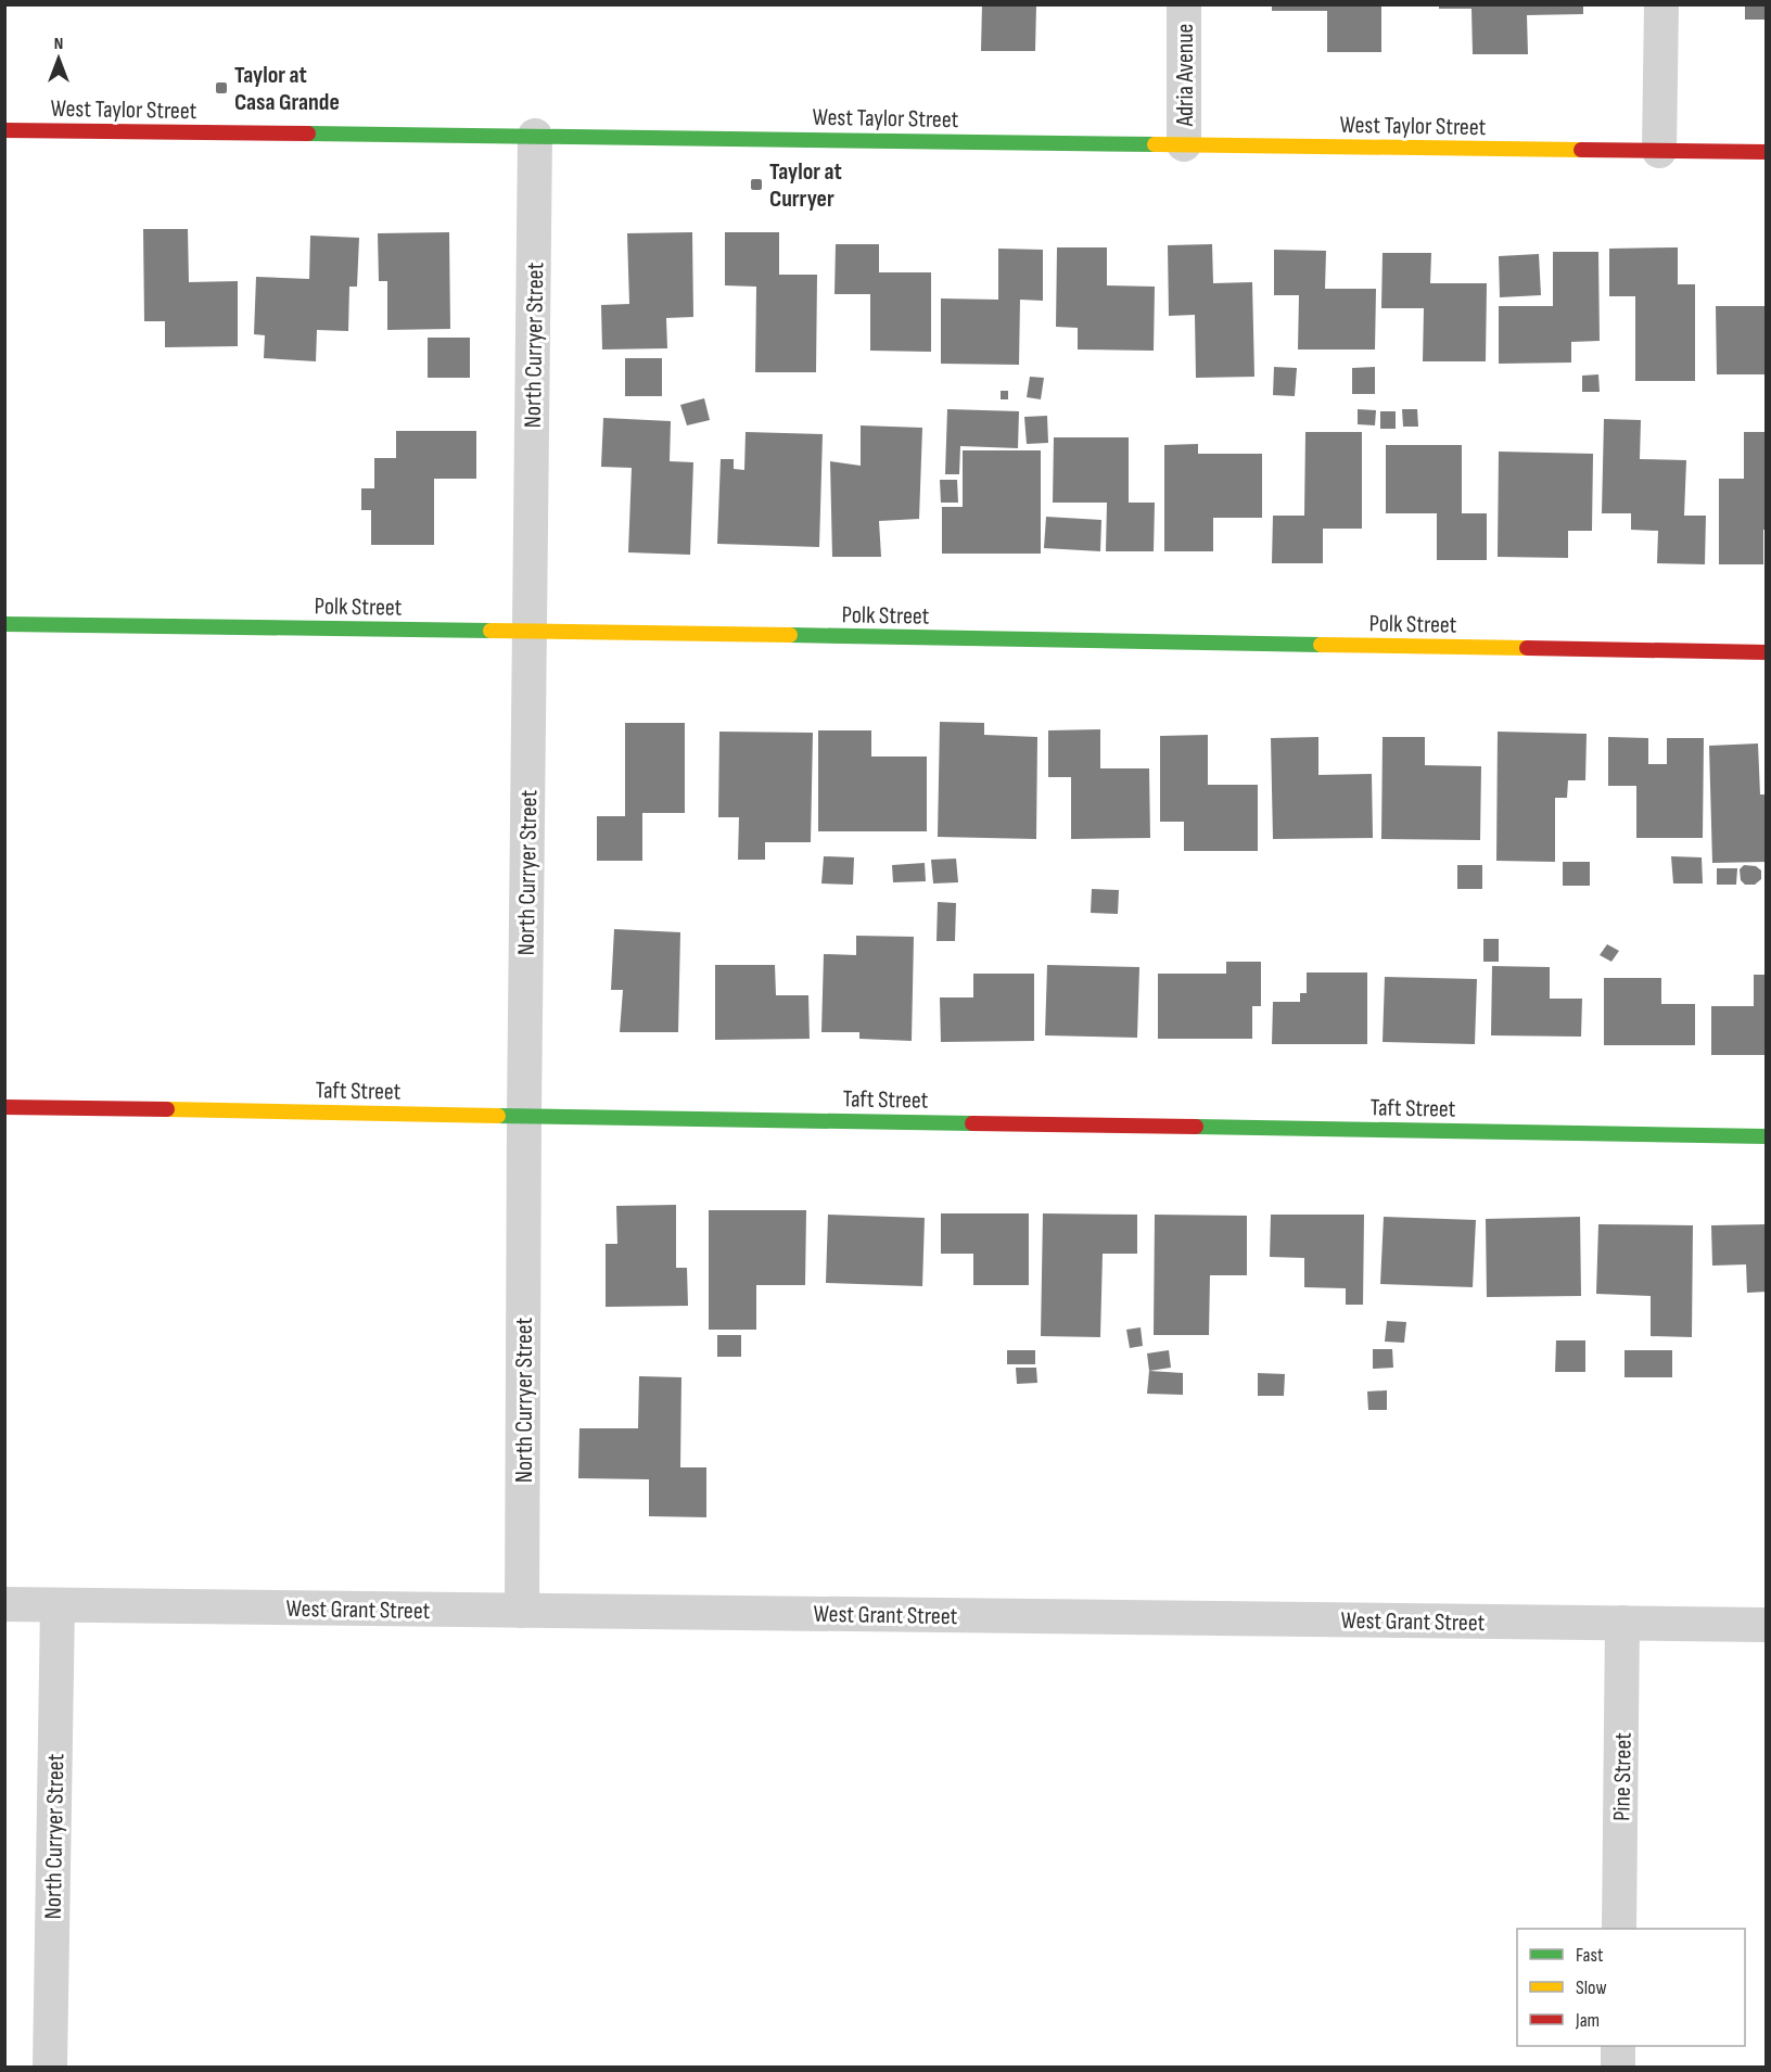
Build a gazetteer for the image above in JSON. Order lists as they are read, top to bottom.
{
  "streets": {
    "street": [
      "Adria Avenue",
      "West Taylor Street",
      "North Curryer Street",
      "Polk Street",
      "Taft Street",
      "West Grant Street",
      "Pine Street"
    ]
  },
  "crossings": [
    ["Adria Avenue", "West Taylor Street"],
    ["West Taylor Street", "North Curryer Street"],
    ["North Curryer Street", "Polk Street"],
    ["North Curryer Street", "Taft Street"],
    ["North Curryer Street", "West Grant Street"],
    ["West Grant Street", "Pine Street"]
  ],
  "places": {
    "transit": ["Taylor at Casa Grande", "Taylor at Curryer"]
  },
  "legend": ["Fast", "Slow", "Jam"],
  "north": "top"
}
